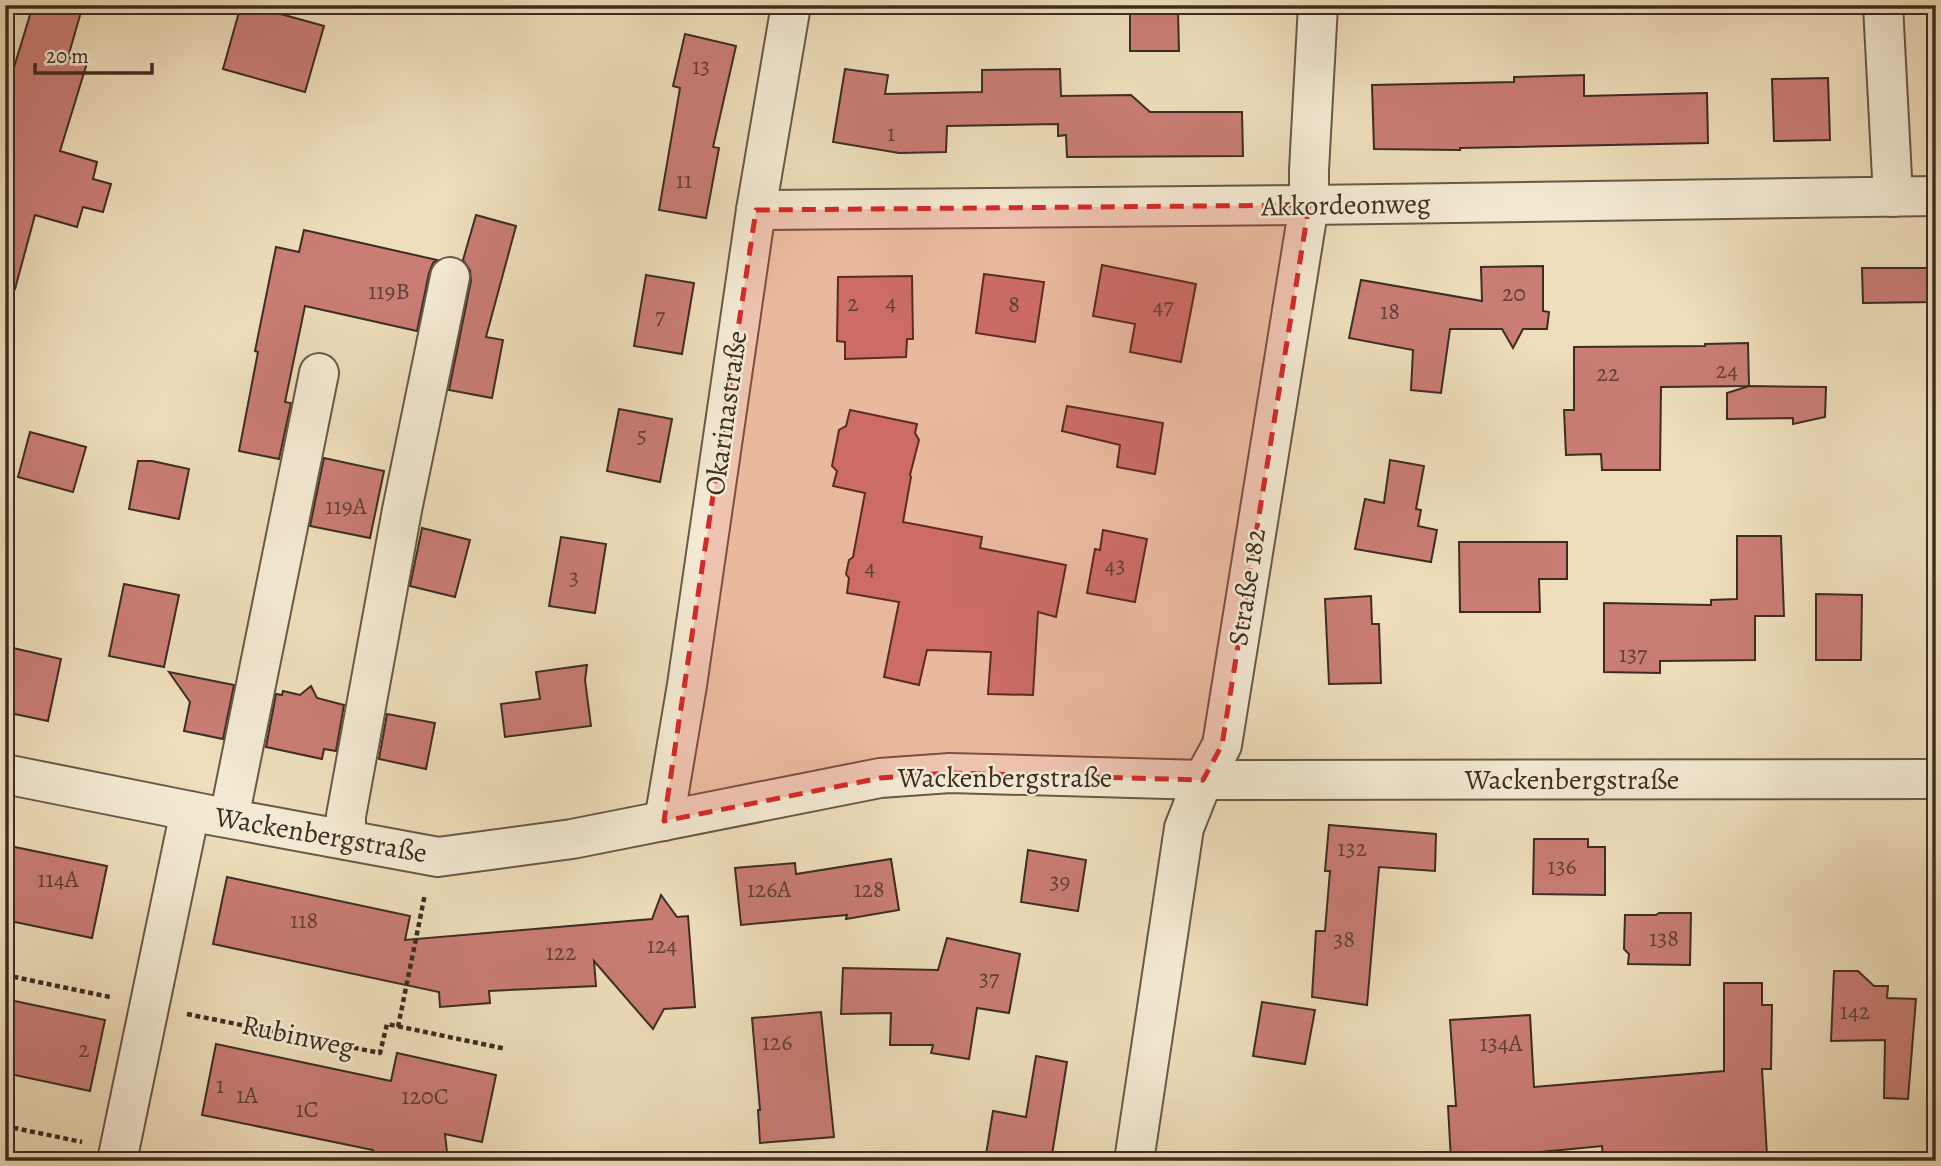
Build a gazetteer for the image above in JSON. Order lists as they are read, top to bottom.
{
  "streets": {
    "street": [
      "Akkordeonweg",
      "Okarinastraße",
      "Straße 182",
      "Wackenbergstraße"
    ],
    "path": ["Rubinweg"]
  },
  "crossings": [
    ["Akkordeonweg", "Okarinastraße"],
    ["Akkordeonweg", "Straße 182"],
    ["Okarinastraße", "Wackenbergstraße"],
    ["Straße 182", "Wackenbergstraße"]
  ],
  "house_numbers": [
    "13",
    "1",
    "11",
    "119B",
    "20",
    "4",
    "2",
    "8",
    "47",
    "18",
    "7",
    "24",
    "22",
    "5",
    "119A",
    "43",
    "4",
    "3",
    "137",
    "132",
    "136",
    "114A",
    "39",
    "126A",
    "128",
    "118",
    "138",
    "38",
    "124",
    "122",
    "37",
    "142",
    "126",
    "134A",
    "2",
    "1",
    "1A",
    "120C",
    "1C"
  ],
  "scale_bar": "20 m"
}
